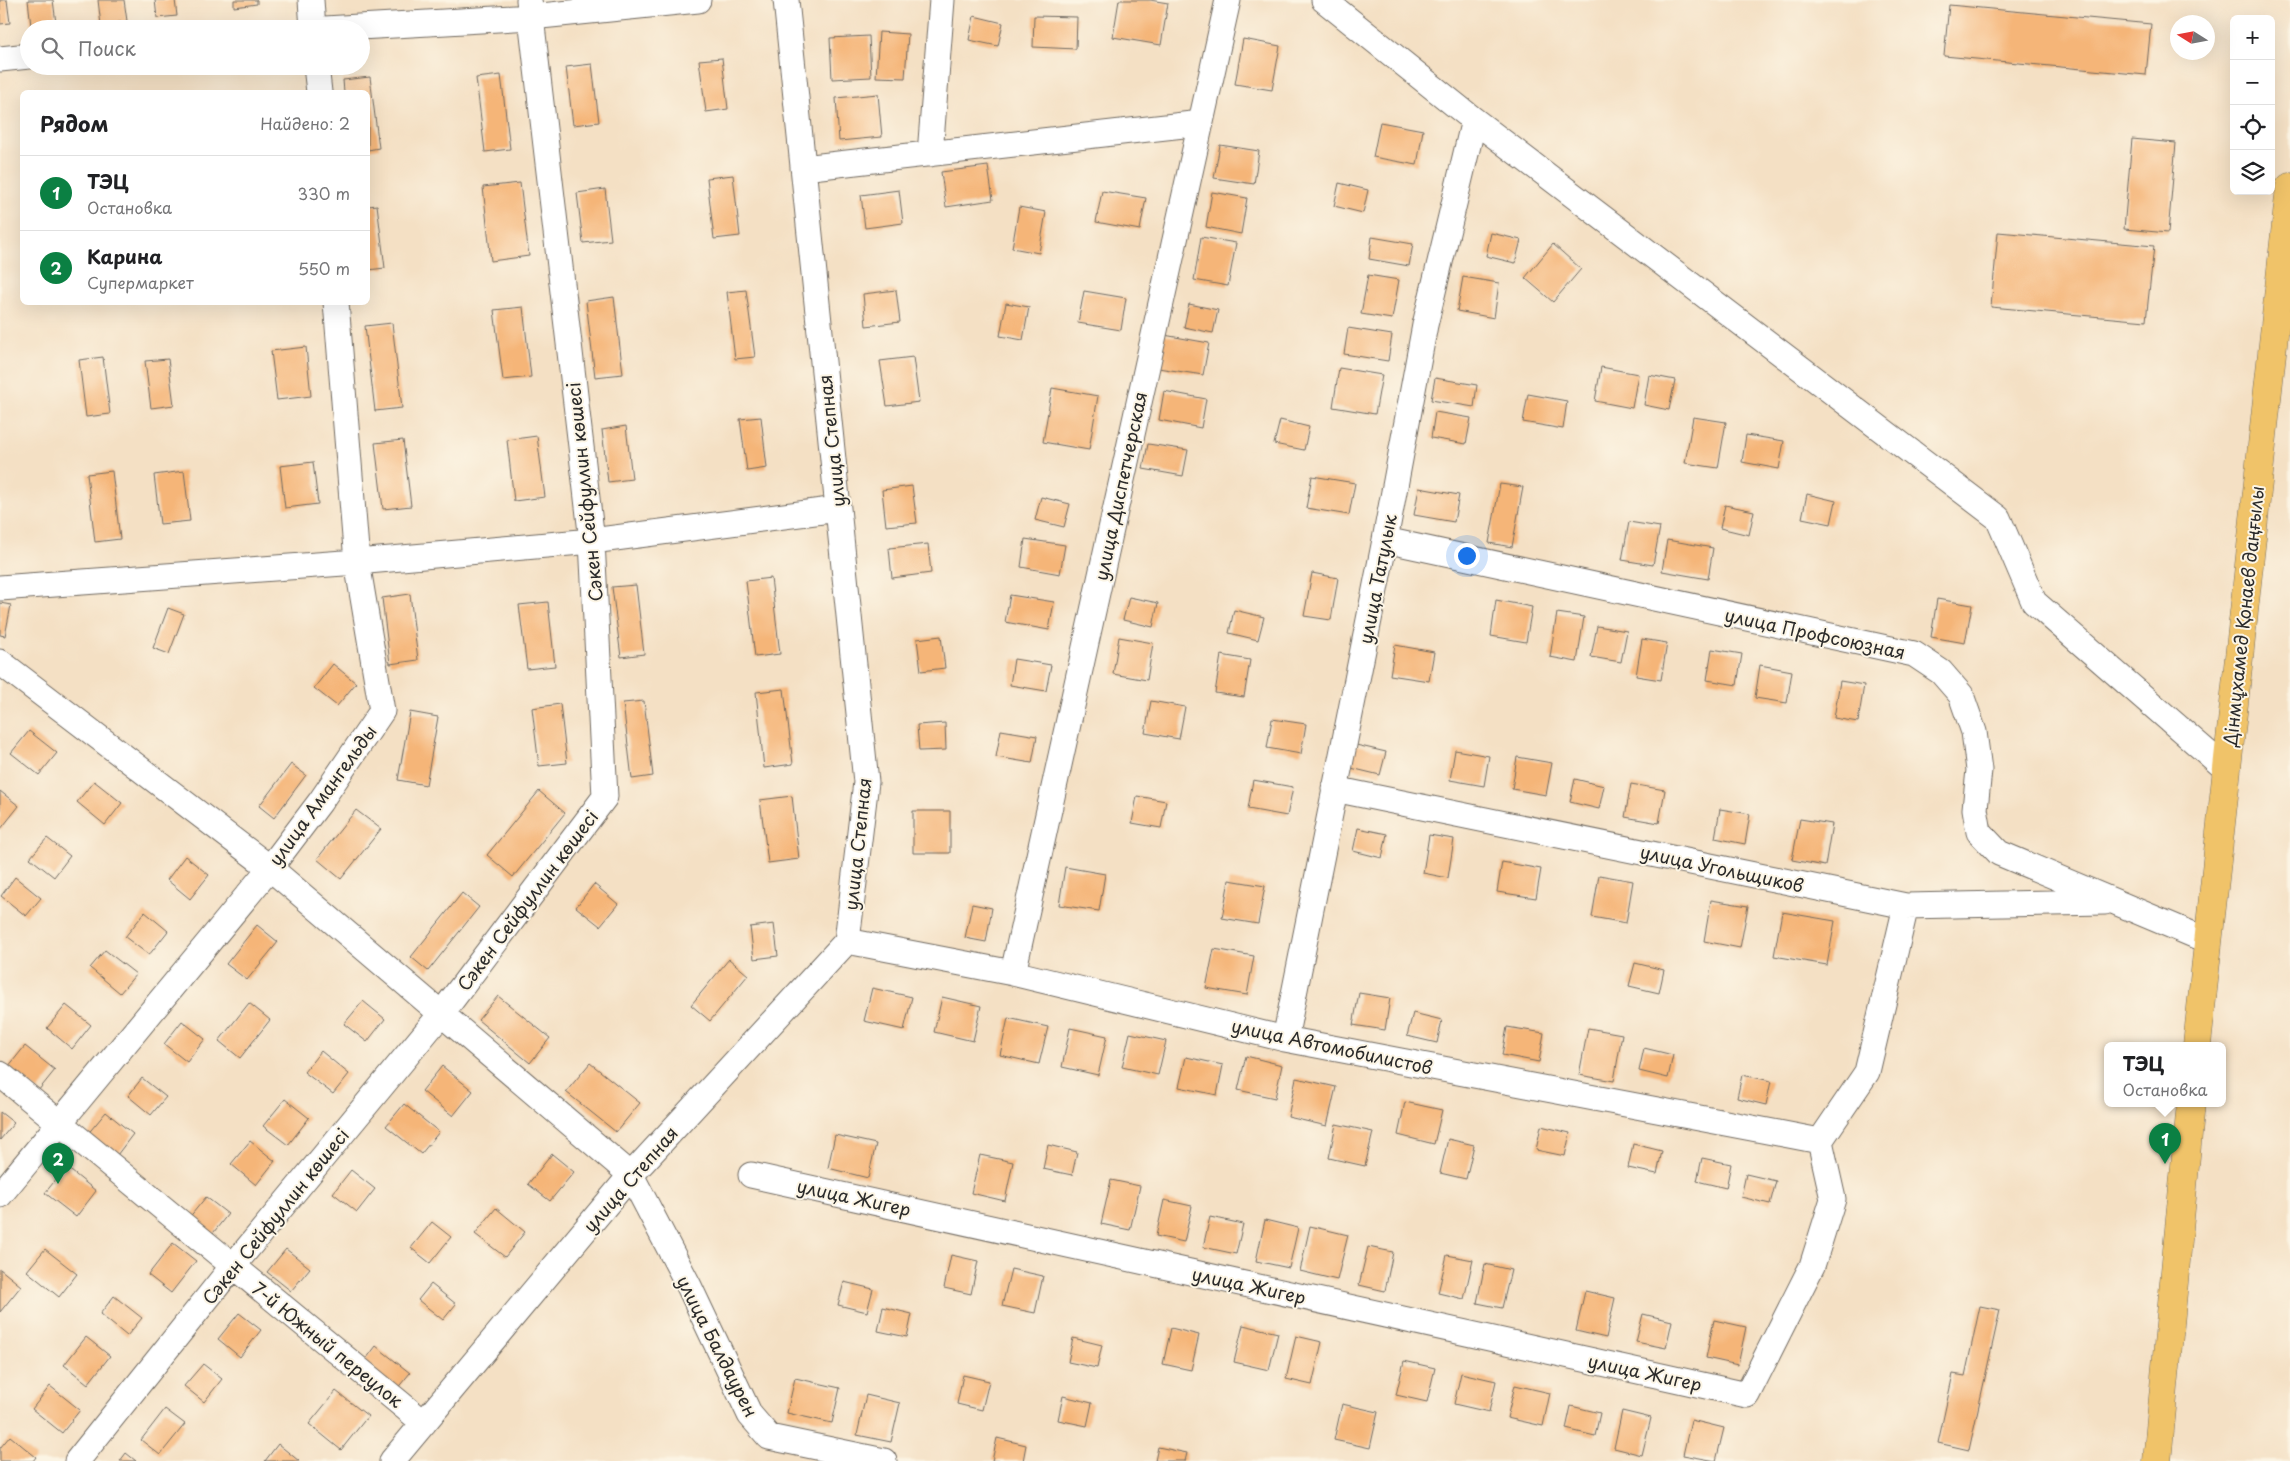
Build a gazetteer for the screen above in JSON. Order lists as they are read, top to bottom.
{
  "streets": {
    "main road": ["Дінмұхамед Қонаев даңғылы"],
    "street": [
      "улица Степная",
      "улица Диспетчерская",
      "Сәкен Сейфуллин көшесі",
      "улица Татулык",
      "улица Профсоюзная",
      "улица Амангельды",
      "улица Угольщиков",
      "улица Автомобилистов",
      "улица Жигер",
      "7-й Южный переулок",
      "улица Балдаурен"
    ]
  },
  "crossings": [
    ["улица Степная", "улица Автомобилистов"],
    ["улица Степная", "7-й Южный переулок"],
    ["улица Степная", "улица Балдаурен"],
    ["улица Диспетчерская", "улица Автомобилистов"],
    ["Сәкен Сейфуллин көшесі", "7-й Южный переулок"],
    ["улица Татулык", "улица Профсоюзная"],
    ["улица Татулык", "улица Угольщиков"],
    ["улица Татулык", "улица Автомобилистов"],
    ["Дінмұхамед Қонаев даңғылы", "улица Профсоюзная"],
    ["улица Профсоюзная", "улица Угольщиков"],
    ["улица Амангельды", "7-й Южный переулок"],
    ["улица Автомобилистов", "улица Жигер"]
  ],
  "north": "left",
  "page": {
    "map_buttons": ["+", "−"],
    "search": "Поиск",
    "heading": ["Рядом", "Найдено: 2"],
    "list": [
      {
        "mark": "1",
        "name": "ТЭЦ",
        "note": "Остановка",
        "value": "330 m"
      },
      {
        "mark": "2",
        "name": "Карина",
        "note": "Супермаркет",
        "value": "550 m"
      }
    ],
    "popup": ["ТЭЦ", "Остановка"],
    "pins": ["1", "2"]
  }
}
